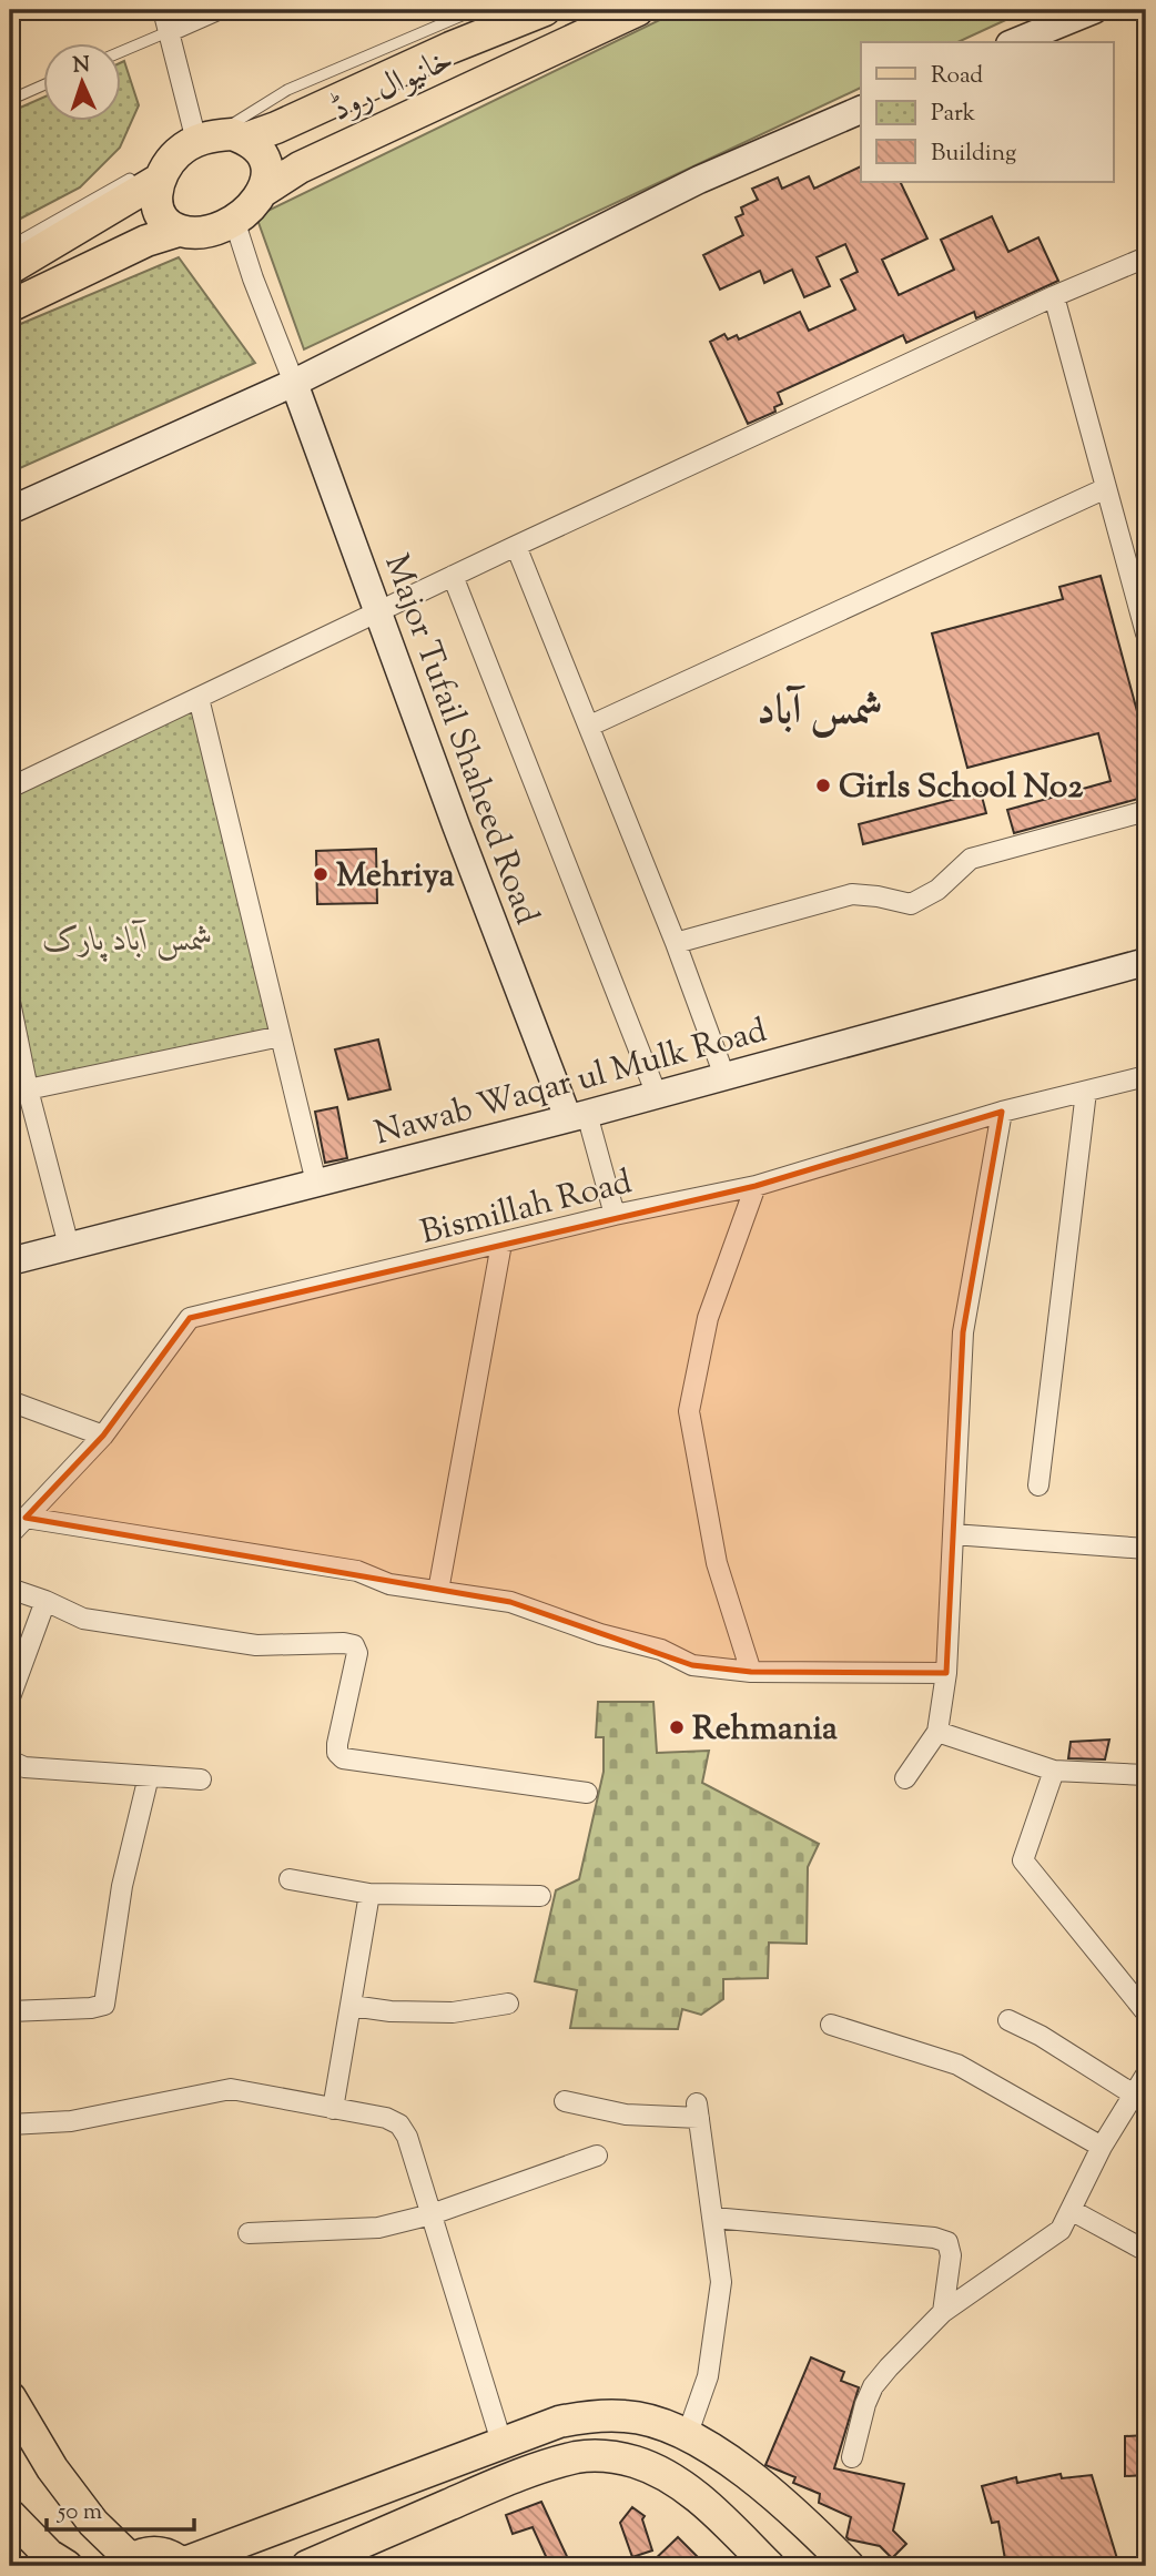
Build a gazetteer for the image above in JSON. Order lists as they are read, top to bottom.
{
  "streets": {
    "main road": ["خانیوال روڈ"],
    "street": ["Major Tufail Shaheed Road", "Nawab Waqar ul Mulk Road", "Bismillah Road"]
  },
  "crossings": [
    ["Major Tufail Shaheed Road", "Nawab Waqar ul Mulk Road"]
  ],
  "districts": ["شمس آباد"],
  "parks": ["شمس آباد پارک"],
  "places": ["Girls School No2", "Mehriya", "Rehmania"],
  "legend": ["Road", "Park", "Building"],
  "scale_bar": "50 m",
  "north": "top"
}
